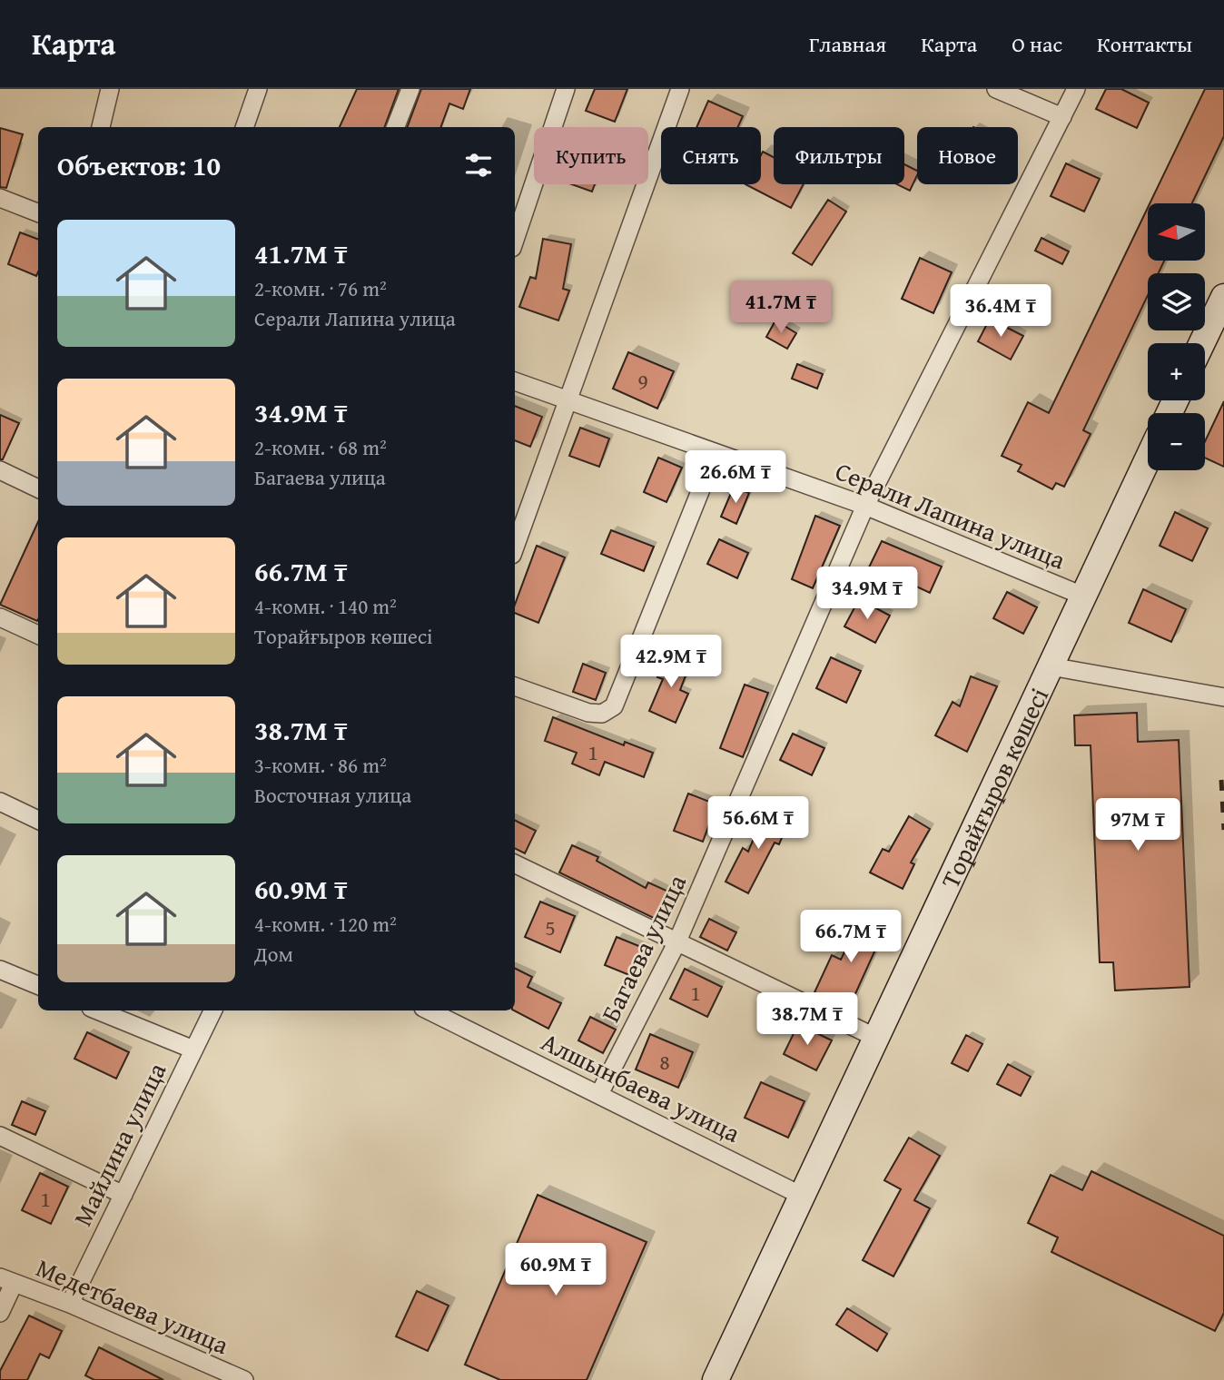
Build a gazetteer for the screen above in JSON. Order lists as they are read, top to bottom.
{
  "streets": {
    "street": [
      "Серали Лапина улица",
      "Торайғыров көшесі",
      "Багаева улица",
      "Алшынбаева улица",
      "Майлина улица",
      "Медетбаева улица"
    ]
  },
  "crossings": [
    ["Серали Лапина улица", "Торайғыров көшесі"],
    ["Серали Лапина улица", "Багаева улица"],
    ["Торайғыров көшесі", "Алшынбаева улица"],
    ["Багаева улица", "Алшынбаева улица"],
    ["Майлина улица", "Медетбаева улица"]
  ],
  "house_numbers": [
    "9",
    "1",
    "5",
    "1",
    "8",
    "1"
  ],
  "north": "left",
  "page": {
    "header": "Карта",
    "nav": [
      "Главная",
      "Карта",
      "О нас",
      "Контакты"
    ],
    "chip": [
      "Купить",
      "Снять",
      "Фильтры",
      "Новое"
    ],
    "heading": "Объектов: 10",
    "map_buttons": ["+", "−"],
    "list": [
      {
        "name": "41.7M ₸",
        "note": "2-комн. · 76 m² · Серали Лапина улица"
      },
      {
        "name": "34.9M ₸",
        "note": "2-комн. · 68 m² · Багаева улица"
      },
      {
        "name": "66.7M ₸",
        "note": "4-комн. · 140 m² · Торайғыров көшесі"
      },
      {
        "name": "38.7M ₸",
        "note": "3-комн. · 86 m² · Восточная улица"
      },
      {
        "name": "60.9M ₸",
        "note": "4-комн. · 120 m² · Дом"
      }
    ],
    "price": [
      "41.7M ₸",
      "36.4M ₸",
      "26.6M ₸",
      "34.9M ₸",
      "42.9M ₸",
      "56.6M ₸",
      "97M ₸",
      "66.7M ₸",
      "38.7M ₸",
      "60.9M ₸"
    ]
  }
}
